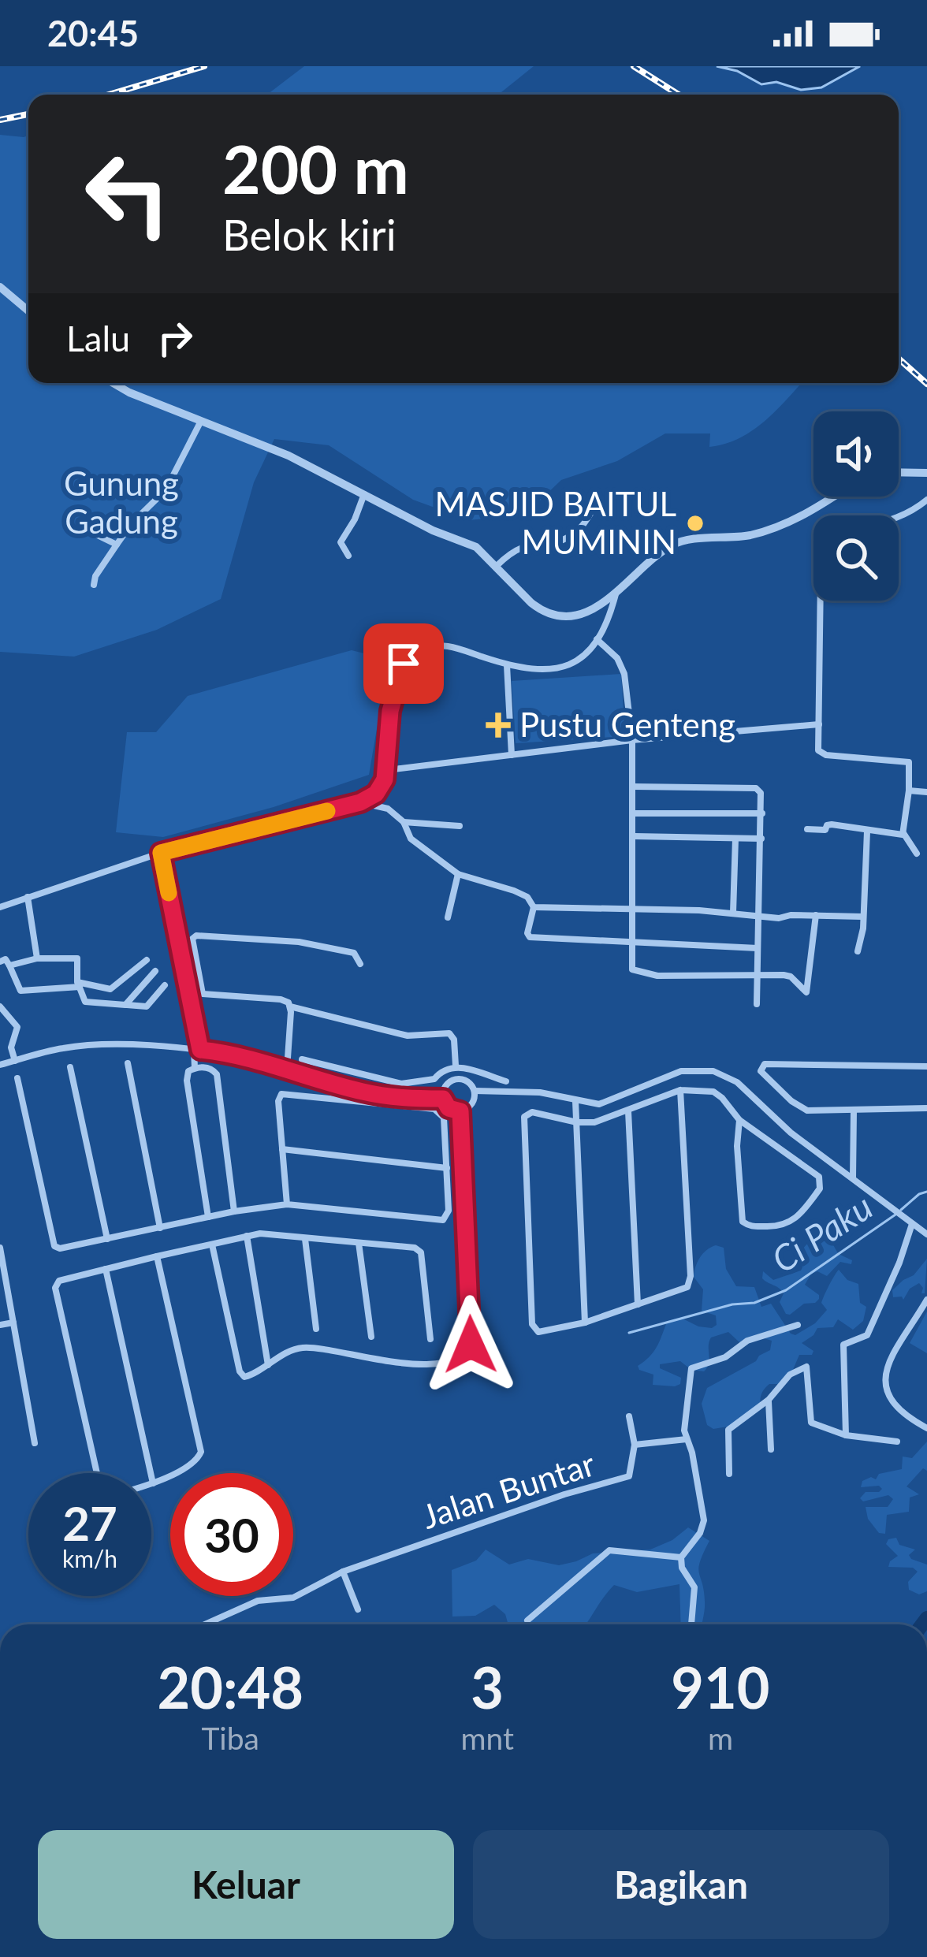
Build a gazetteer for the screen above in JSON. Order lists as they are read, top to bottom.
{
  "streets": {
    "street": ["Jalan Buntar"]
  },
  "water": ["Ci Paku"],
  "parks": ["Gunung Gadung"],
  "places": {
    "other": ["MASJID BAITUL MUMININ"],
    "health": ["Pustu Genteng"]
  },
  "page": {
    "status": "20:45",
    "turn": ["200 m", "Belok kiri"],
    "then": "Lalu",
    "speed": "27 km/h",
    "limit": "30",
    "eta": [
      "20:48",
      "Tiba",
      "3",
      "mnt",
      "910",
      "m"
    ],
    "buttons": ["Keluar", "Bagikan"]
  }
}
